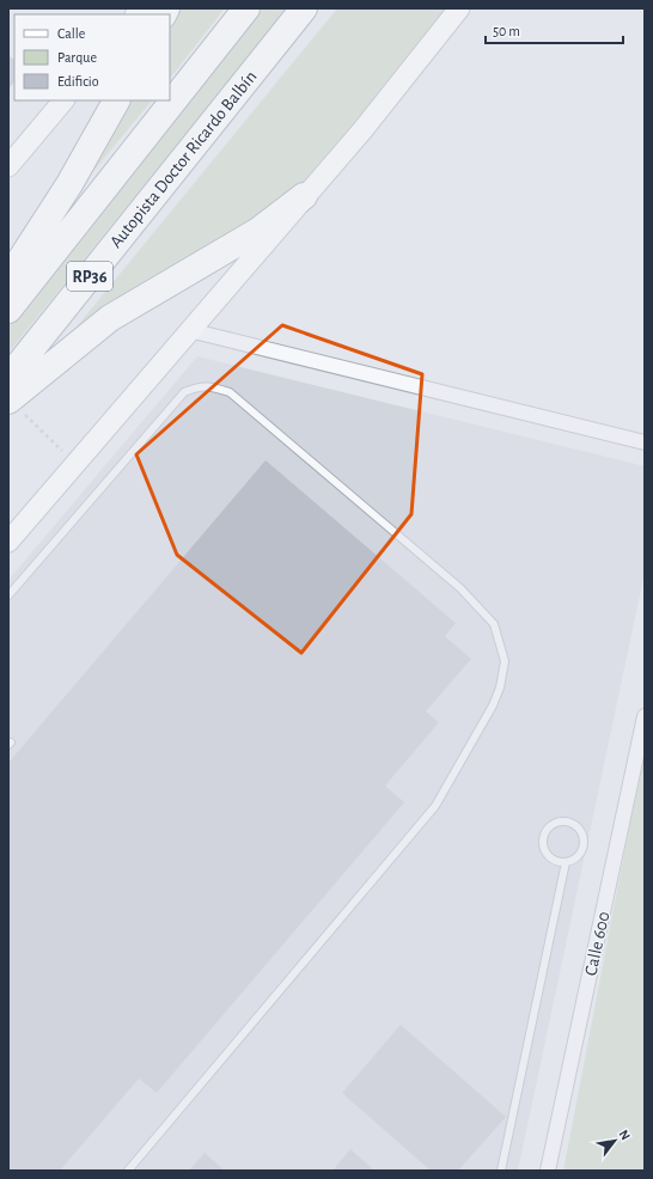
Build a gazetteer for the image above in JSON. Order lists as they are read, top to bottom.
{
  "streets": {
    "highway": ["Autopista Doctor Ricardo Balbín", "RP36"],
    "street": ["Calle 600"]
  },
  "legend": ["Calle", "Parque", "Edificio"],
  "scale_bar": "50 m",
  "north": "top right"
}
